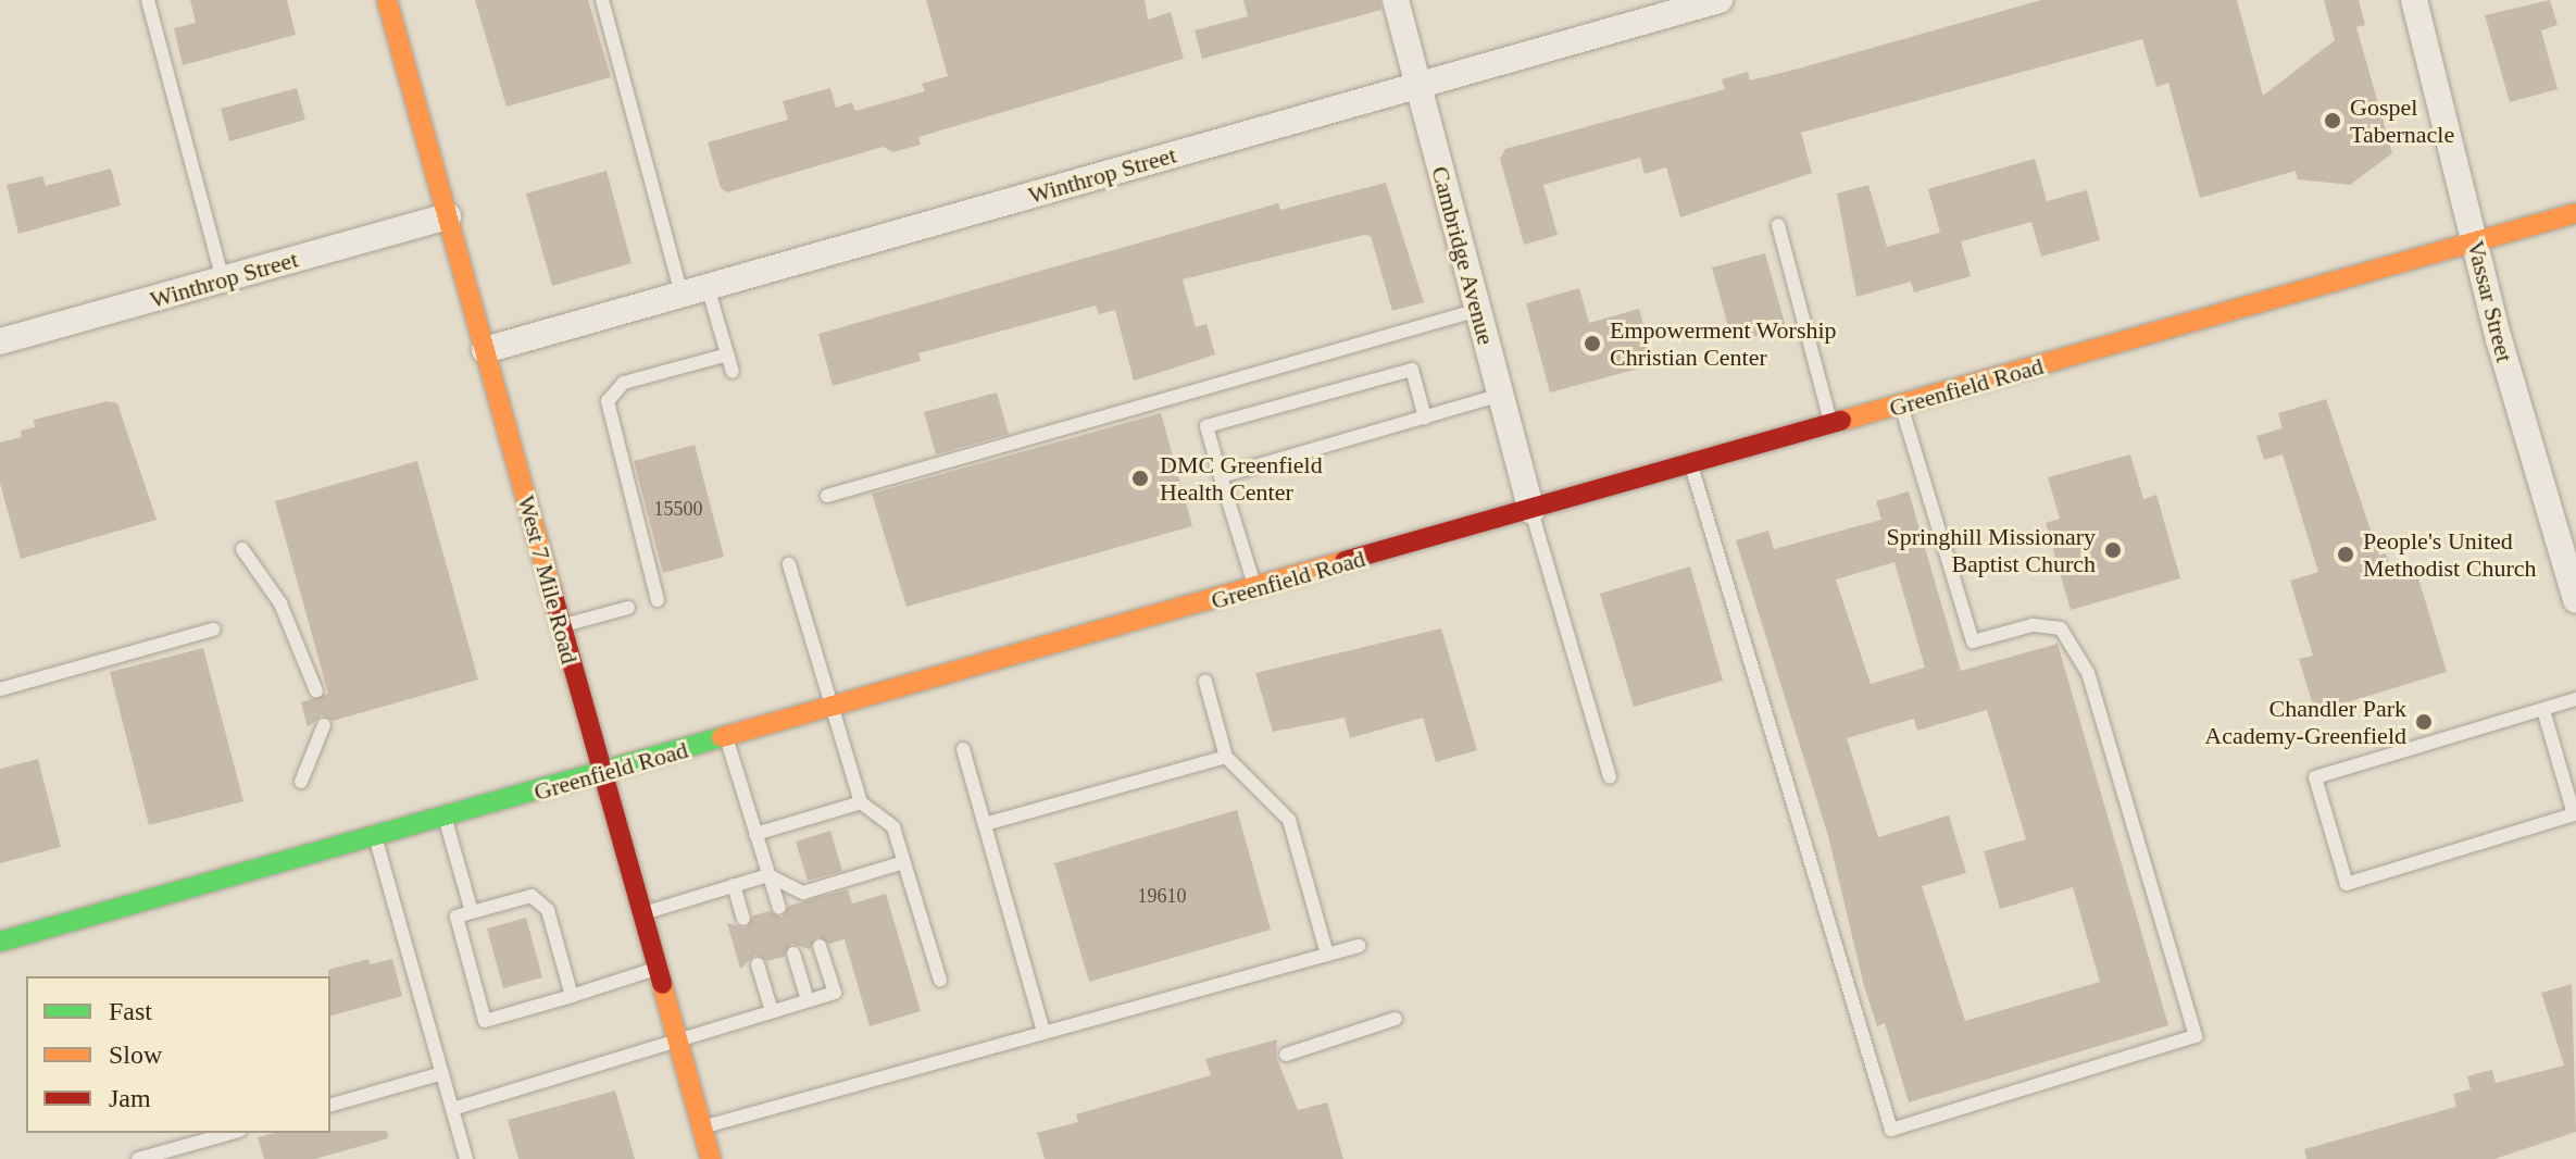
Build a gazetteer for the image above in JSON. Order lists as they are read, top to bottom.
{
  "streets": {
    "main road": ["Greenfield Road", "West 7 Mile Road"],
    "street": ["Winthrop Street", "Cambridge Avenue", "Vassar Street"]
  },
  "crossings": [
    ["Winthrop Street", "Cambridge Avenue"],
    ["Winthrop Street", "West 7 Mile Road"],
    ["Cambridge Avenue", "Greenfield Road"],
    ["Vassar Street", "Greenfield Road"],
    ["Greenfield Road", "West 7 Mile Road"]
  ],
  "places": [
    "Gospel Tabernacle",
    "Empowerment Worship Christian Center",
    "DMC Greenfield Health Center",
    "Springhill Missionary Baptist Church",
    "People's United Methodist Church",
    "Chandler Park Academy-Greenfield"
  ],
  "house_numbers": ["15500", "19610"],
  "legend": ["Fast", "Slow", "Jam"]
}
